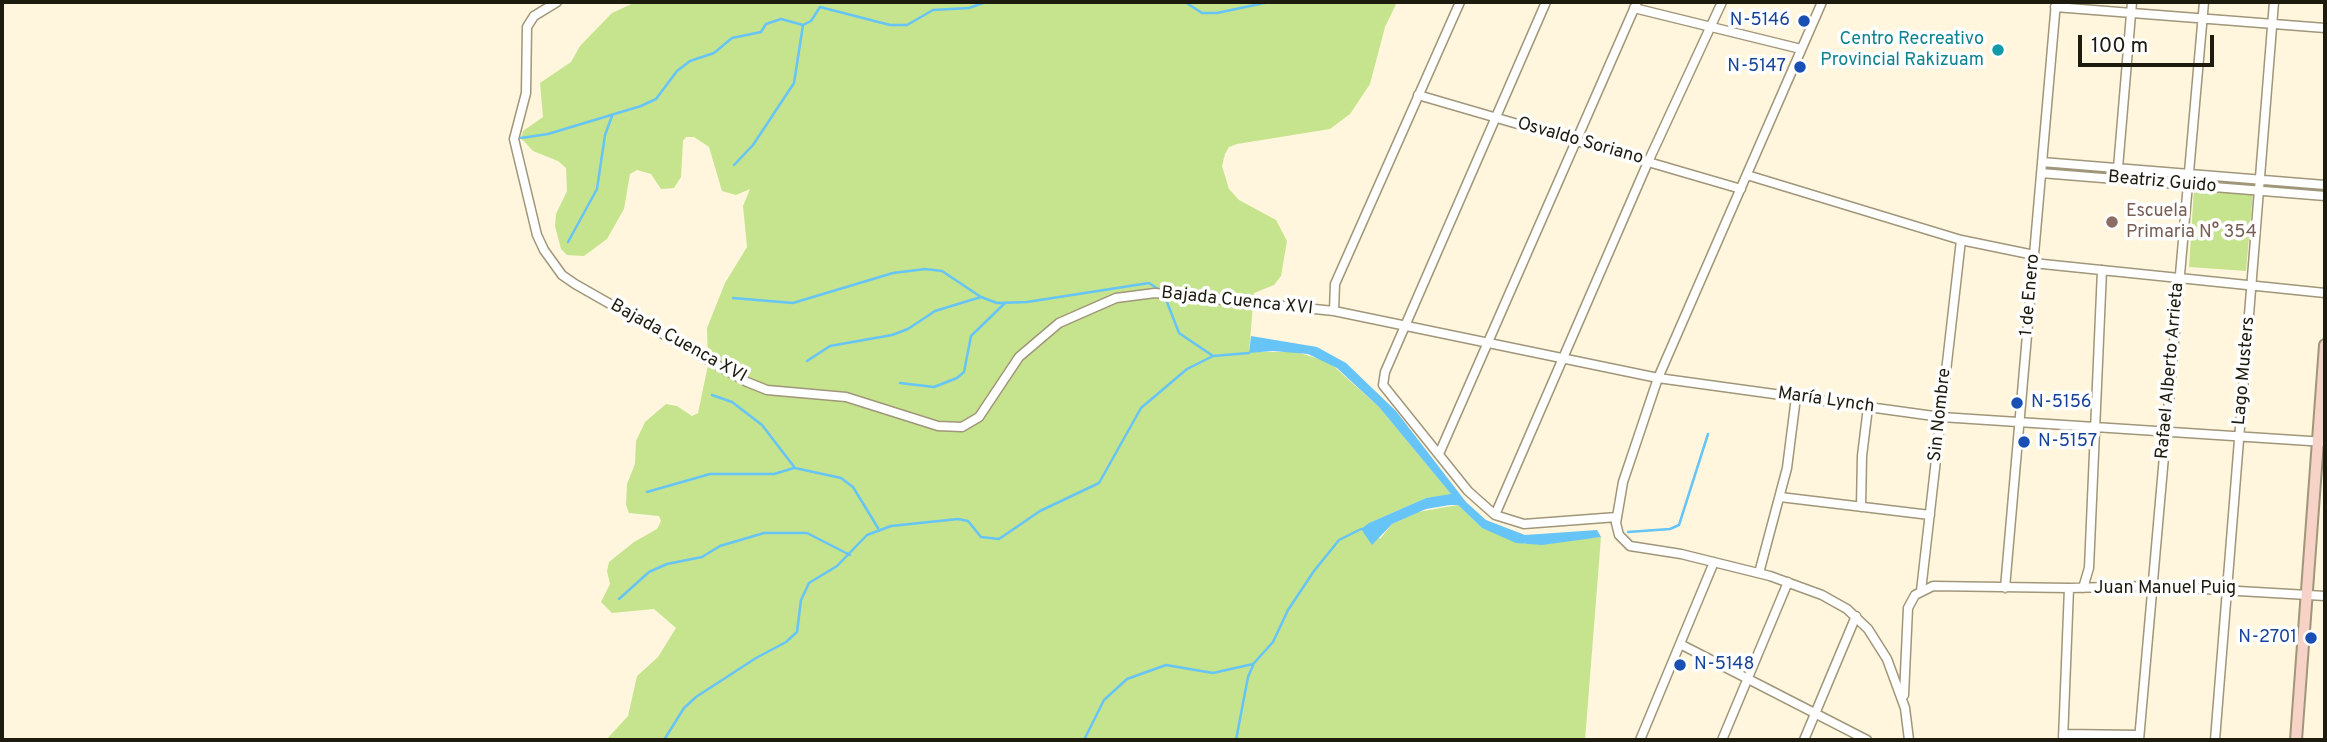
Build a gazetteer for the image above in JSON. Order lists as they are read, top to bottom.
{
  "streets": {
    "street": [
      "Osvaldo Soriano",
      "Beatriz Guido",
      "1 de Enero",
      "Bajada Cuenca XVI",
      "Rafael Alberto Arrieta",
      "Lago Musters",
      "María Lynch",
      "Sin Nombre",
      "Juan Manuel Puig"
    ]
  },
  "crossings": [
    ["Beatriz Guido", "1 de Enero"],
    ["Beatriz Guido", "Rafael Alberto Arrieta"],
    ["Beatriz Guido", "Lago Musters"],
    ["1 de Enero", "María Lynch"],
    ["1 de Enero", "Juan Manuel Puig"],
    ["Bajada Cuenca XVI", "María Lynch"],
    ["Rafael Alberto Arrieta", "María Lynch"],
    ["Rafael Alberto Arrieta", "Juan Manuel Puig"],
    ["Lago Musters", "María Lynch"],
    ["Lago Musters", "Juan Manuel Puig"],
    ["María Lynch", "Sin Nombre"]
  ],
  "places": [
    "N-5146",
    "Centro Recreativo Provincial Rakizuam",
    "N-5147",
    "Escuela Primaria N° 354",
    "N-5156",
    "N-5157",
    "N-2701",
    "N-5148"
  ],
  "scale_bar": "100 m"
}
